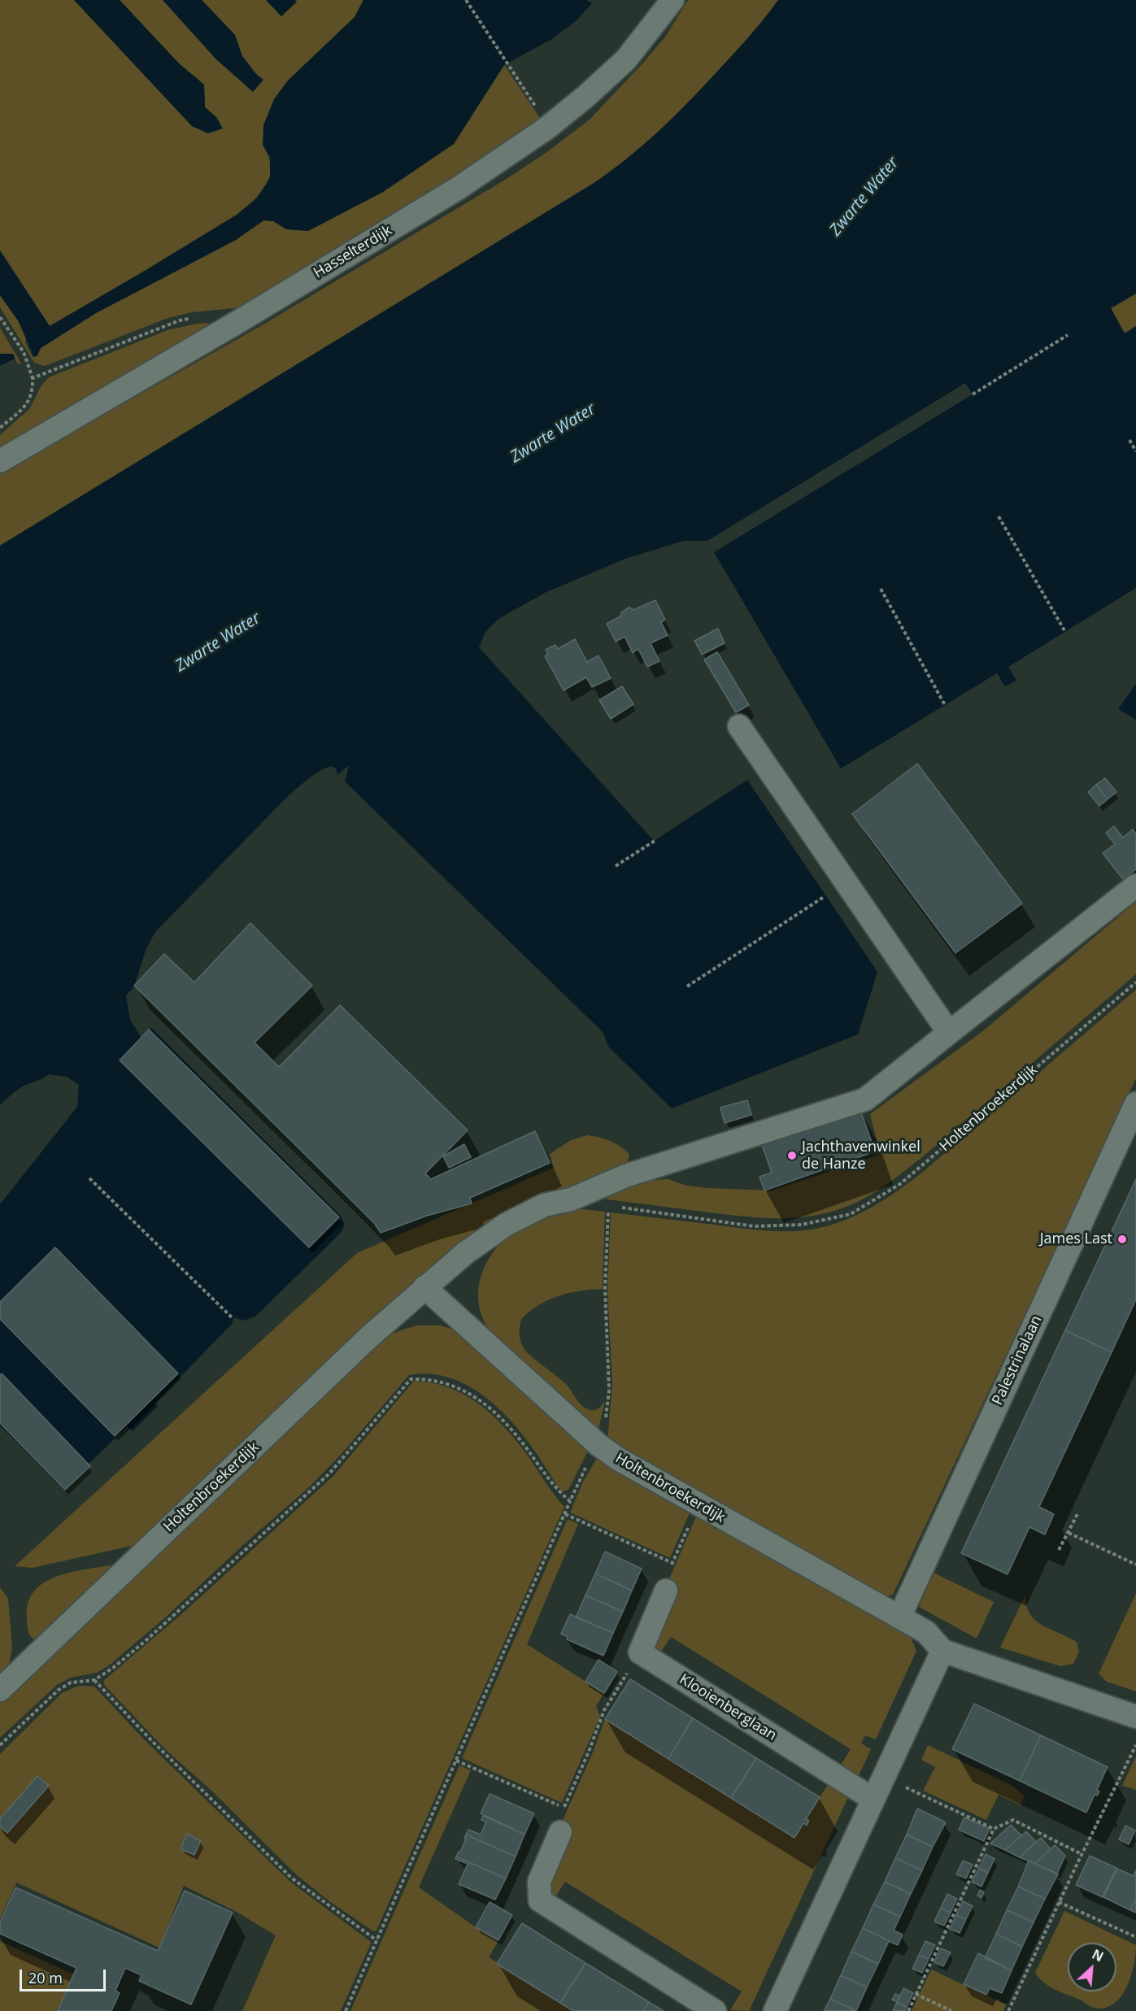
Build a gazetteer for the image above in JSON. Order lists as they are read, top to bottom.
{
  "streets": {
    "street": [
      "Hasselterdijk",
      "Holtenbroekerdijk",
      "Palestrinalaan",
      "Klooienberglaan"
    ]
  },
  "crossings": [
    ["Holtenbroekerdijk", "Palestrinalaan"]
  ],
  "water": ["Zwarte Water"],
  "places": ["Jachthavenwinkel de Hanze", "James Last"],
  "scale_bar": "20 m",
  "north": "top right"
}
